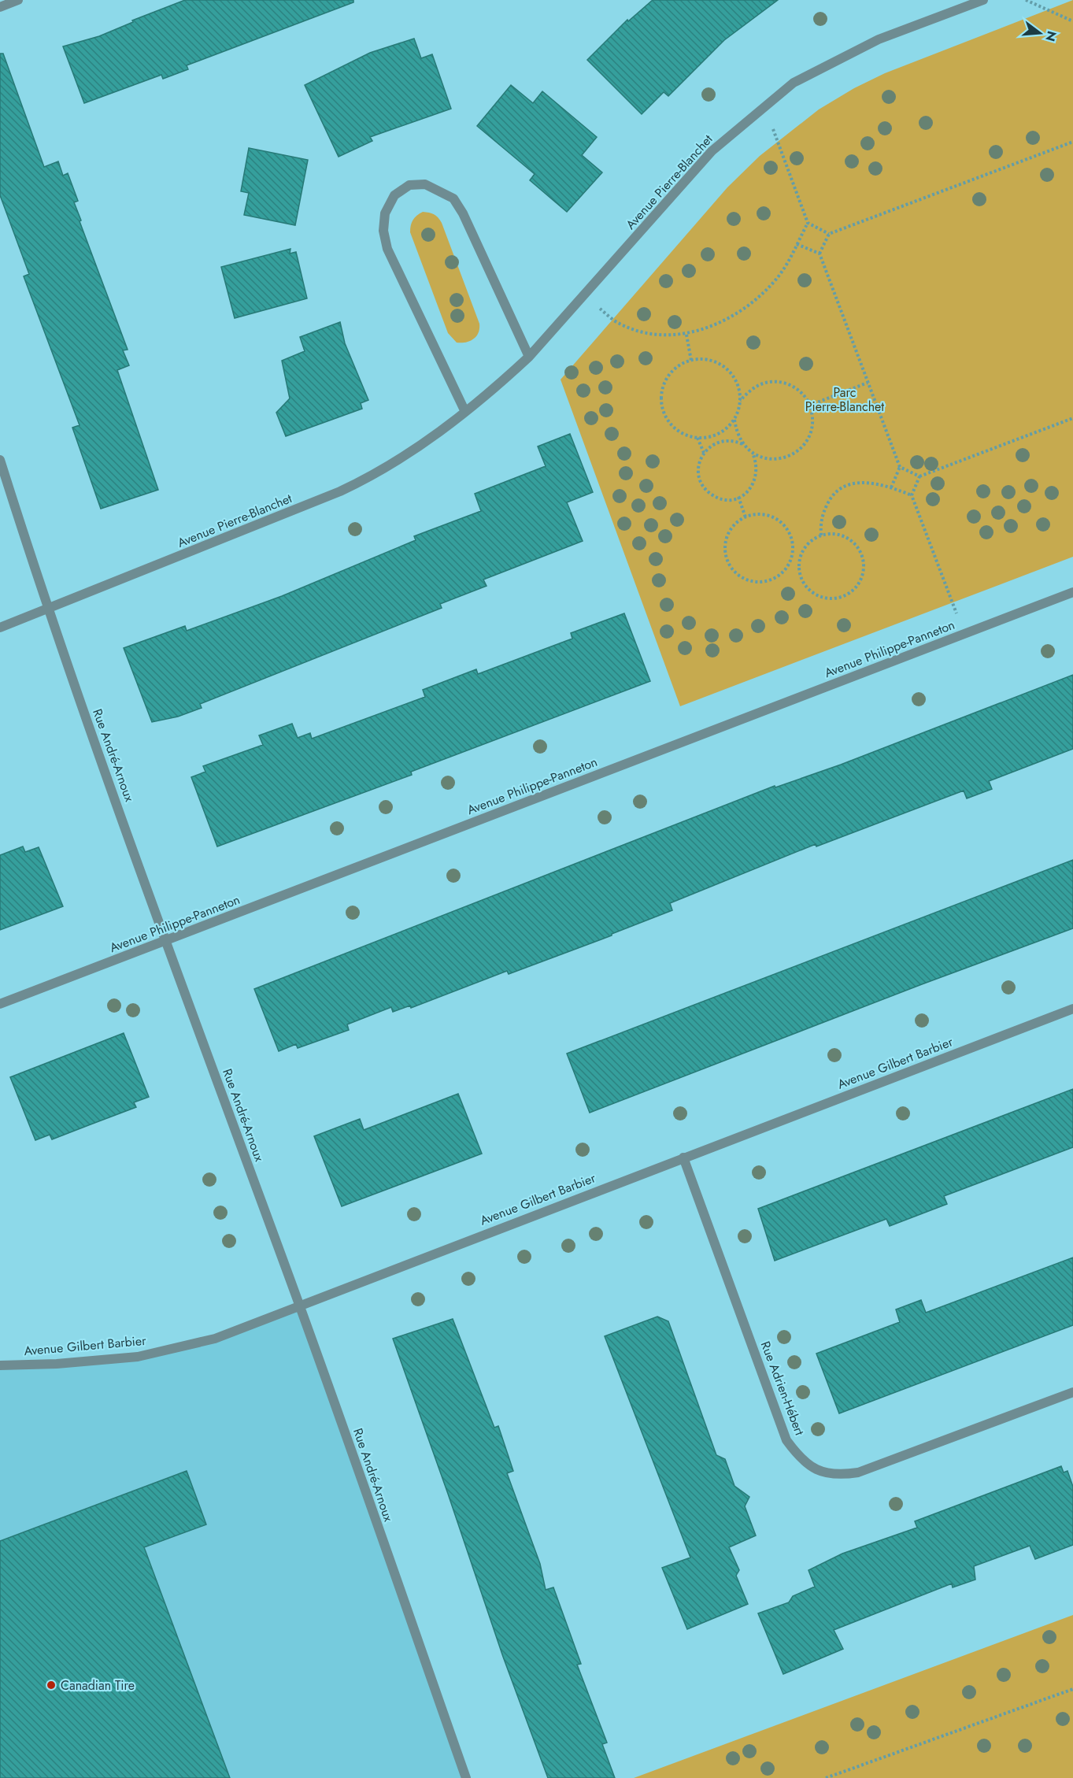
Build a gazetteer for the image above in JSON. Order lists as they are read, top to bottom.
{
  "streets": {
    "street": [
      "Avenue Pierre-Blanchet",
      "Avenue Philippe-Panneton",
      "Rue André-Arnoux",
      "Avenue Gilbert Barbier",
      "Rue Adrien-Hébert"
    ]
  },
  "crossings": [
    ["Avenue Pierre-Blanchet", "Rue André-Arnoux"],
    ["Avenue Philippe-Panneton", "Rue André-Arnoux"],
    ["Rue André-Arnoux", "Avenue Gilbert Barbier"],
    ["Avenue Gilbert Barbier", "Rue Adrien-Hébert"]
  ],
  "parks": ["Parc Pierre-Blanchet"],
  "places": ["Canadian Tire"],
  "north": "right"
}
